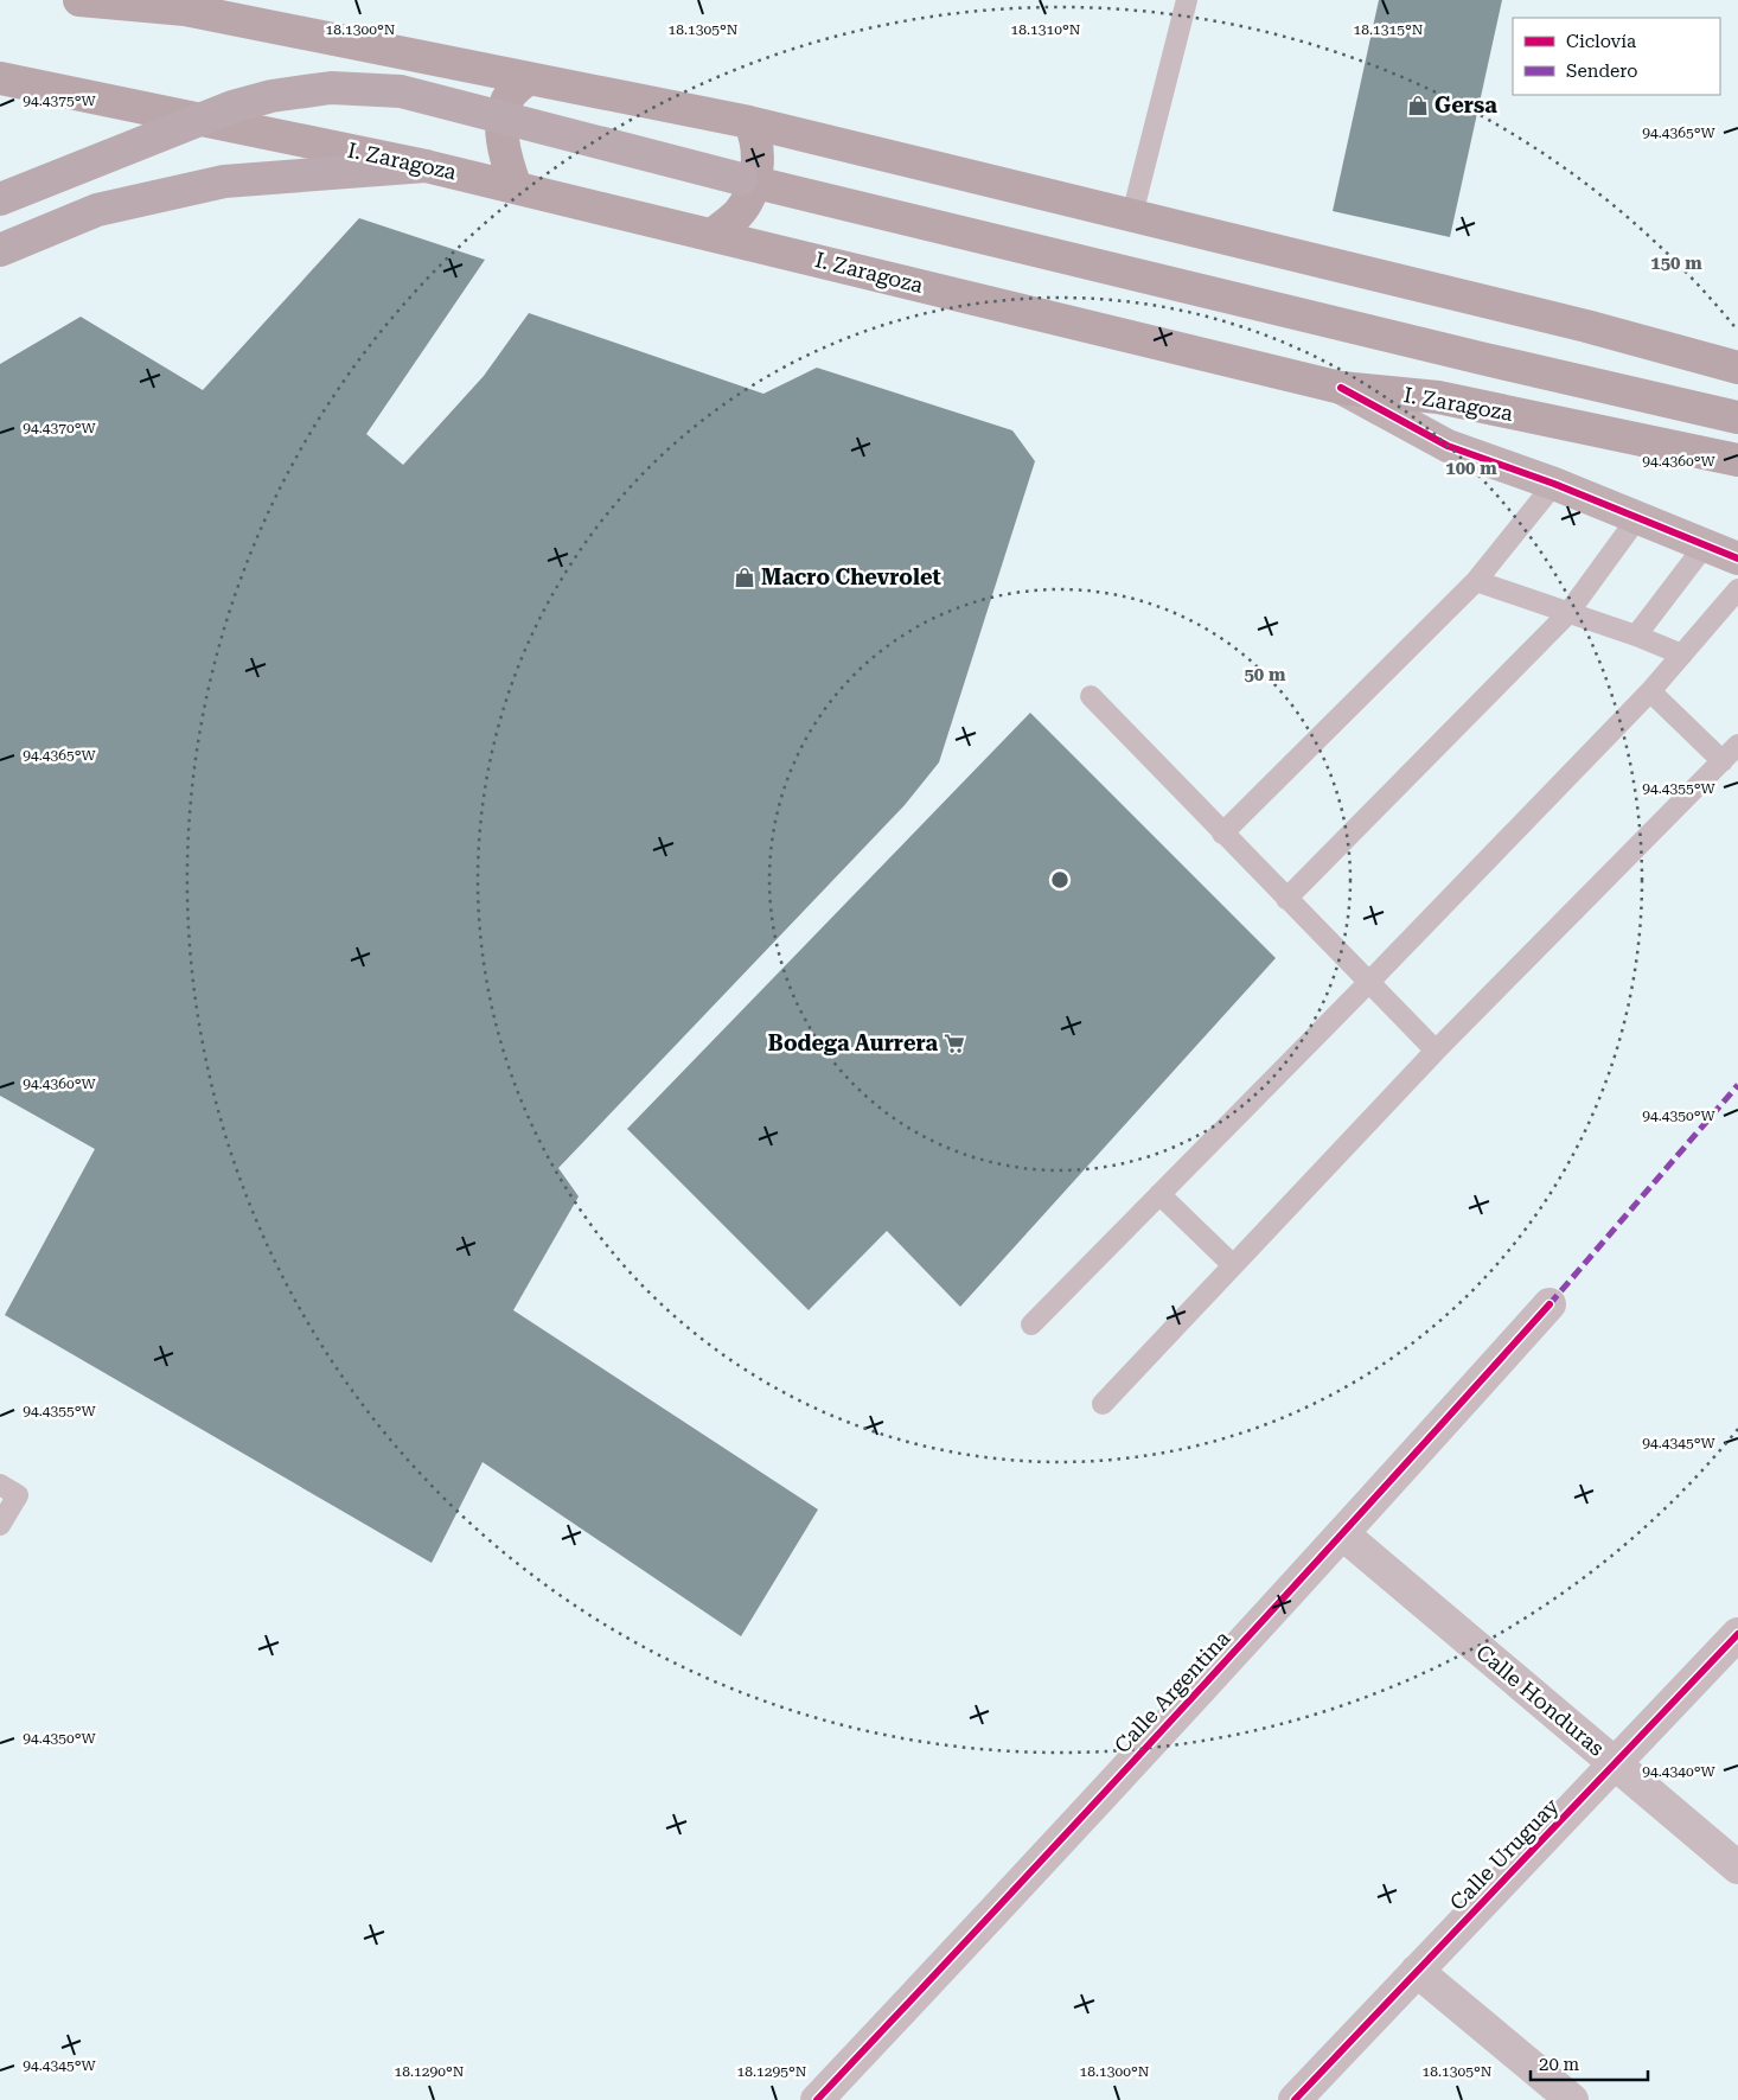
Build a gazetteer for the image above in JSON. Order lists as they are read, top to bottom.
{
  "streets": {
    "main road": ["I. Zaragoza"],
    "street": ["Calle Argentina", "Calle Honduras", "Calle Uruguay"]
  },
  "crossings": [
    ["Calle Argentina", "Calle Honduras"],
    ["Calle Honduras", "Calle Uruguay"]
  ],
  "places": {
    "shop": ["Gersa", "Macro Chevrolet"],
    "supermarket": ["Bodega Aurrera"]
  },
  "legend": ["Ciclovía", "Sendero"],
  "scale_bar": "20 m",
  "coordinates": [
    "18.1300°N",
    "18.1305°N",
    "18.1310°N",
    "18.1315°N",
    "94.4375°W",
    "94.4365°W",
    "94.4370°W",
    "94.4360°W",
    "94.4355°W",
    "94.4350°W",
    "94.4345°W",
    "94.4340°W",
    "18.1290°N",
    "18.1295°N"
  ],
  "rings": ["150 m", "100 m", "50 m"]
}
